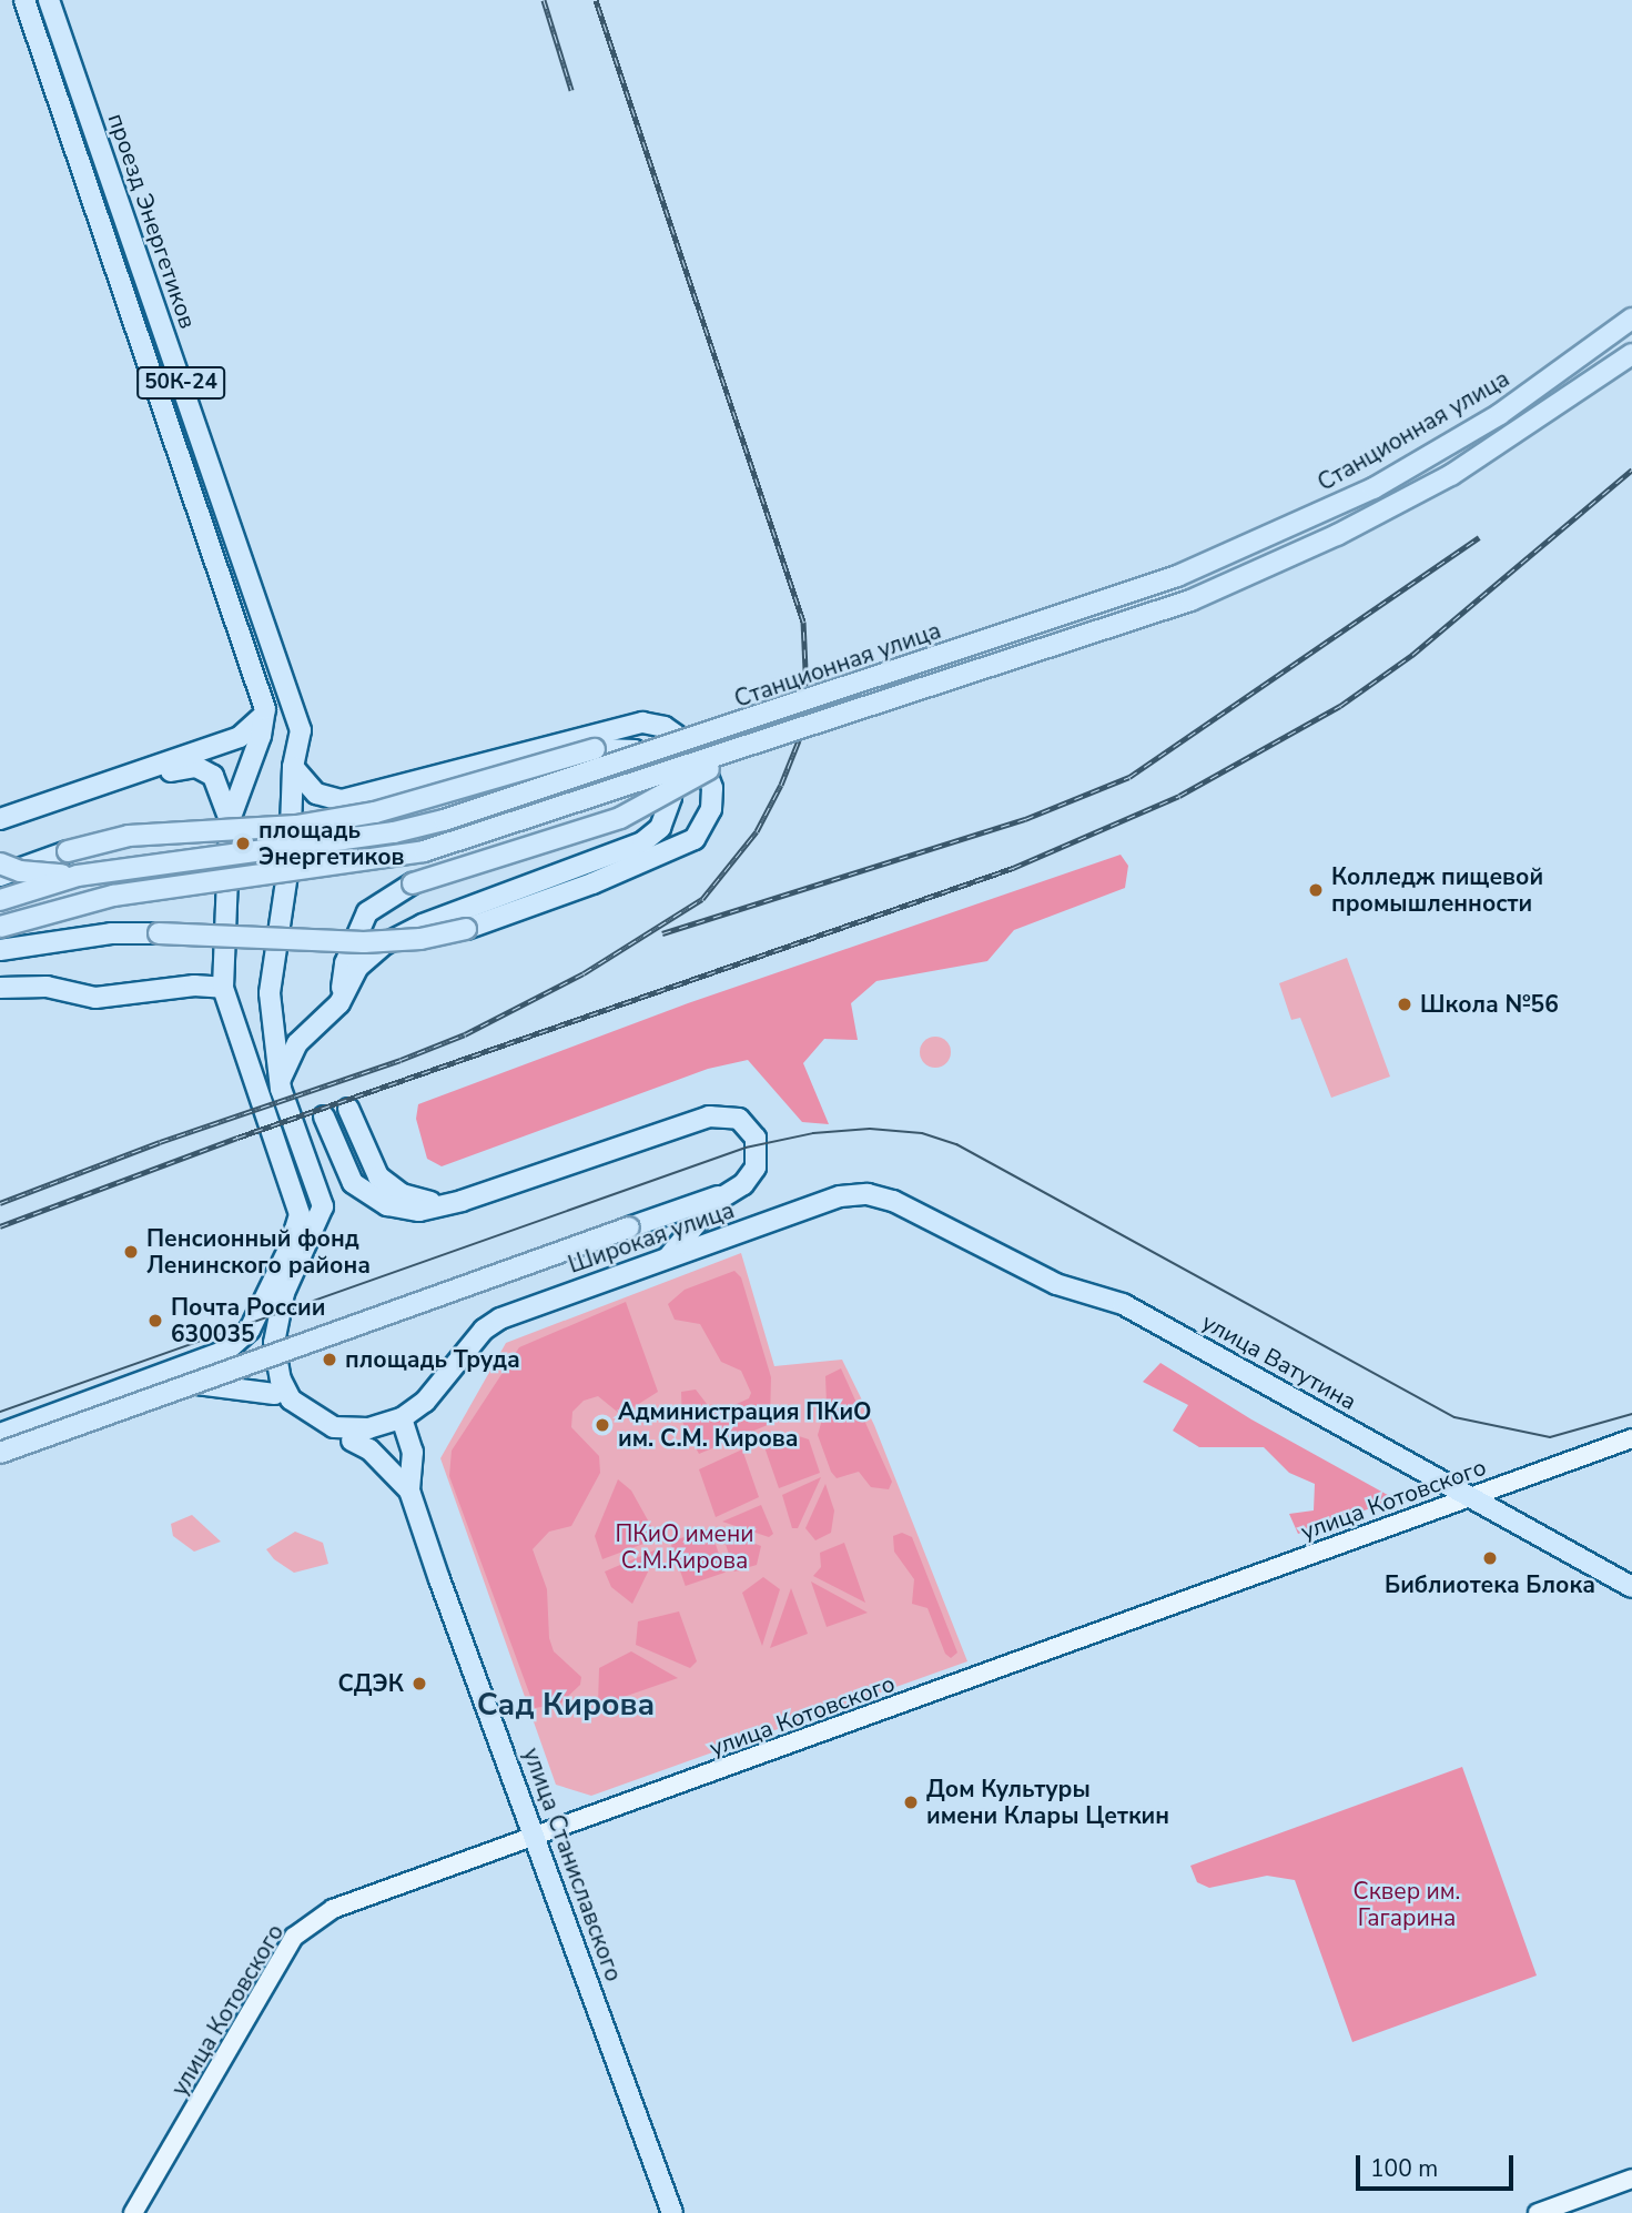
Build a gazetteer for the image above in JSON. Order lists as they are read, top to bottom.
{
  "streets": {
    "main road": [
      "проезд Энергетиков",
      "50К-24",
      "Станционная улица",
      "Широкая улица",
      "улица Ватутина",
      "улица Котовского",
      "улица Станиславского"
    ]
  },
  "crossings": [
    ["проезд Энергетиков", "50К-24"],
    ["Широкая улица", "улица Ватутина"],
    ["улица Ватутина", "улица Котовского"],
    ["улица Котовского", "улица Станиславского"]
  ],
  "districts": ["Сад Кирова"],
  "parks": ["ПКиО имени С.М.Кирова", "Сквер им. Гагарина"],
  "places": [
    "площадь Энергетиков",
    "Колледж пищевой промышленности",
    "Школа №56",
    "Пенсионный фонд Ленинского района",
    "Почта России 630035",
    "площадь Труда",
    "Администрация ПКиО им. С.М. Кирова",
    "Библиотека Блока",
    "СДЭК",
    "Дом Культуры имени Клары Цеткин"
  ],
  "scale_bar": "100 m"
}
